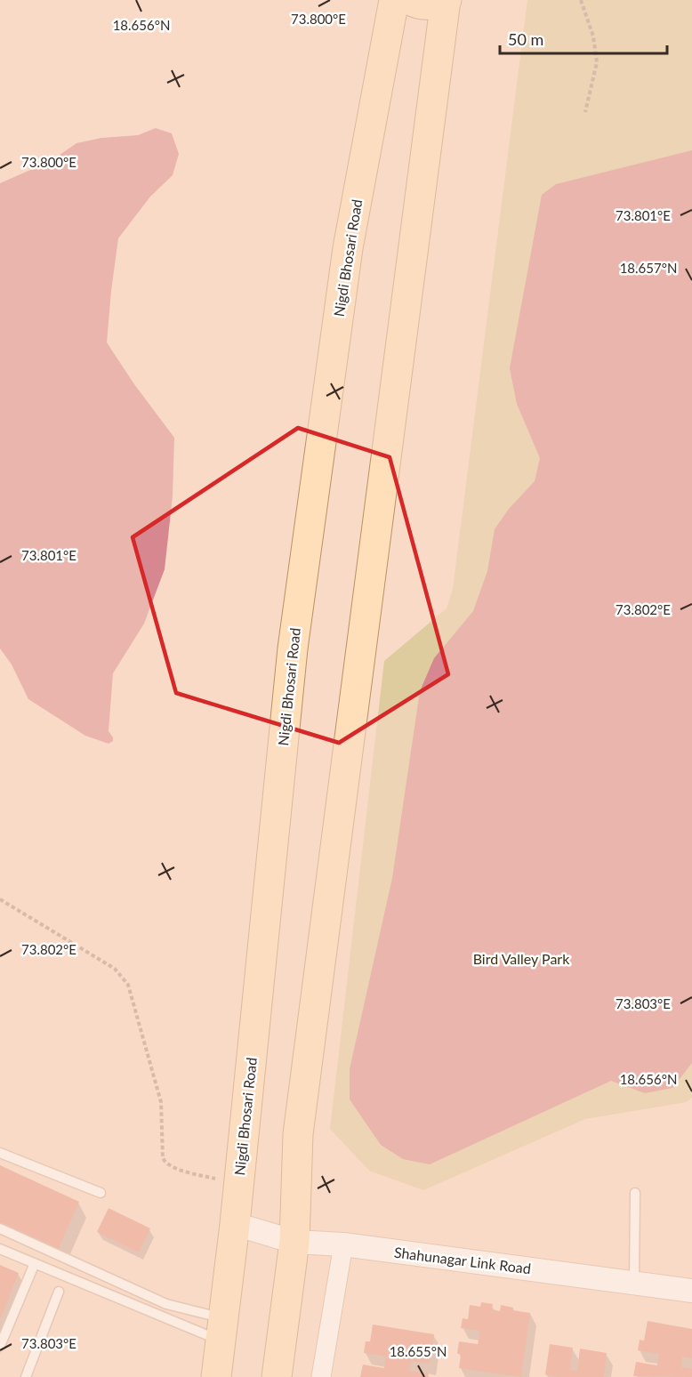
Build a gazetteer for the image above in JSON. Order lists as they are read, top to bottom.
{
  "streets": {
    "main road": ["Nigdi Bhosari Road"],
    "street": ["Shahunagar Link Road"]
  },
  "crossings": [
    ["Nigdi Bhosari Road", "Shahunagar Link Road"]
  ],
  "parks": ["Bird Valley Park"],
  "scale_bar": "50 m",
  "coordinates": [
    "73.800°E",
    "18.656°N",
    "73.801°E",
    "18.657°N",
    "73.802°E",
    "73.803°E",
    "18.655°N"
  ]
}
